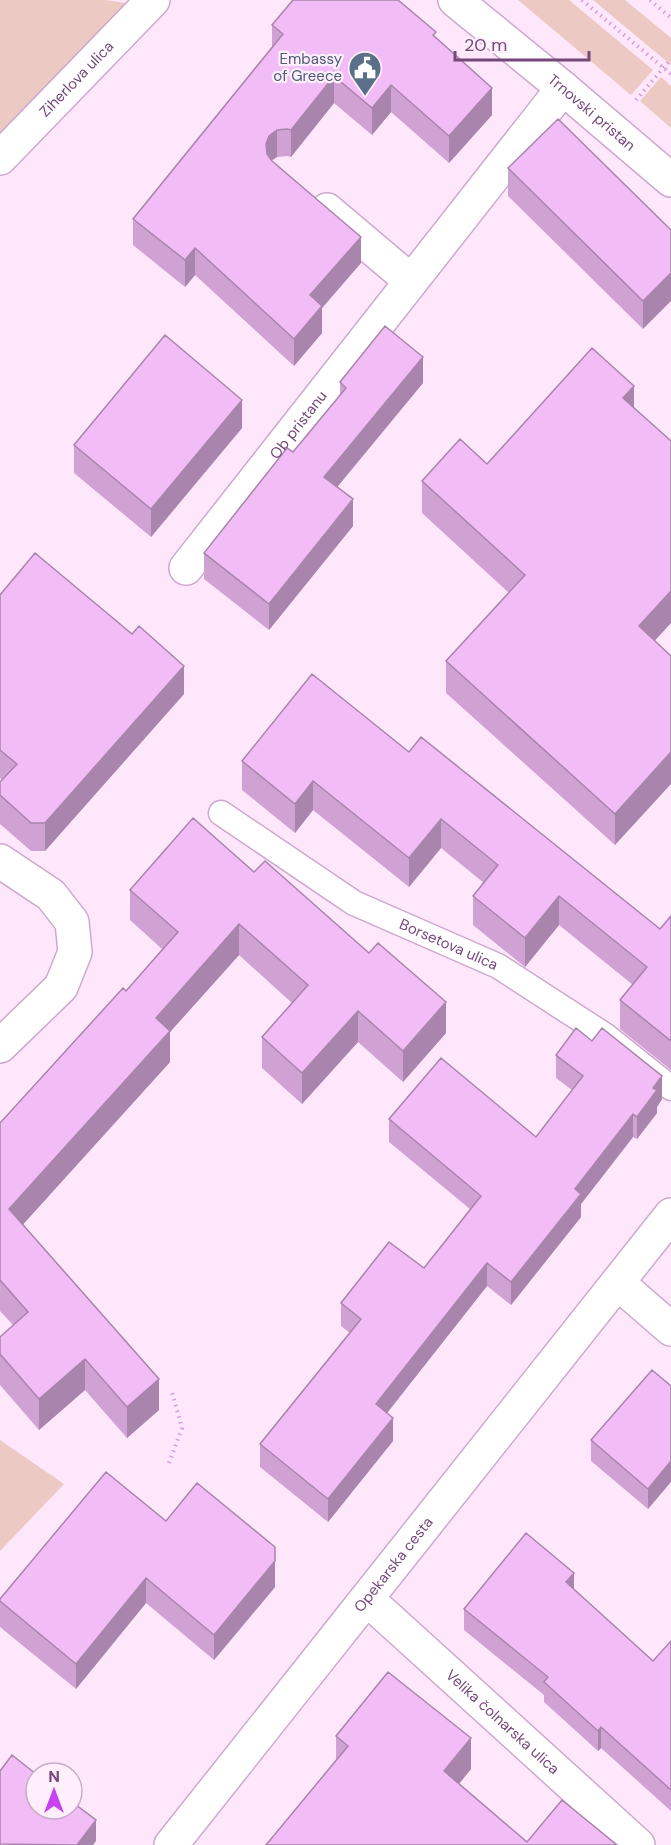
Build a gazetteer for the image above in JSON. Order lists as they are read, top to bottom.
{
  "streets": {
    "street": [
      "Ziherlova ulica",
      "Trnovski pristan",
      "Ob pristanu",
      "Opekarska cesta",
      "Velika čolnarska ulica"
    ],
    "lane": ["Borsetova ulica"]
  },
  "crossings": [
    ["Trnovski pristan", "Ob pristanu"],
    ["Opekarska cesta", "Velika čolnarska ulica"]
  ],
  "places": {
    "public building": ["Embassy of Greece"]
  },
  "scale_bar": "20 m",
  "north": "top"
}
